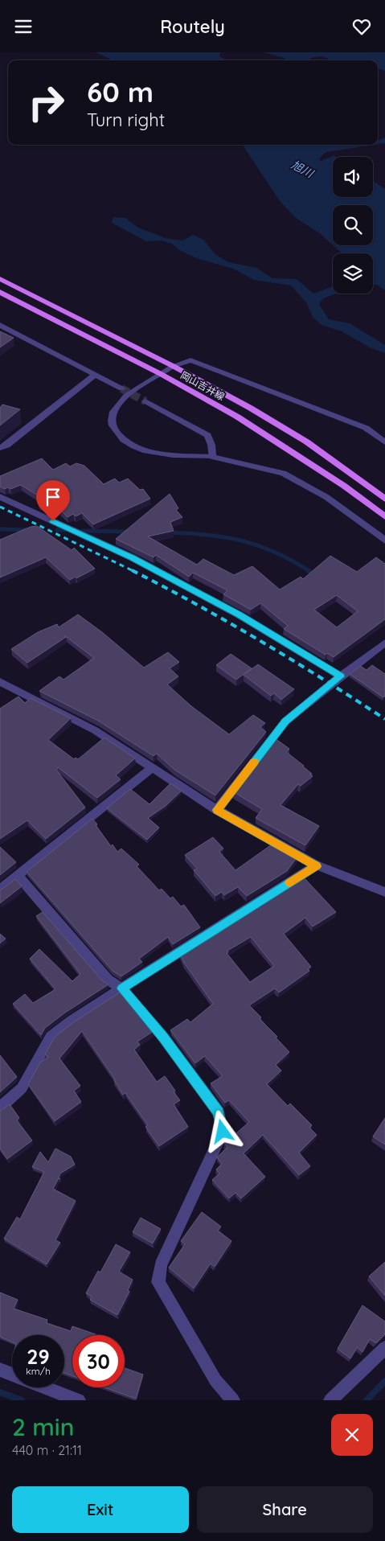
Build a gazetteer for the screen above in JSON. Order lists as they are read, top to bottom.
{
  "streets": {
    "main road": ["岡山吉井線"]
  },
  "water": ["旭川"],
  "page": {
    "header": "Routely",
    "turn": ["60 m", "Turn right"],
    "speed": "29 km/h",
    "limit": "30",
    "heading": ["2 min", "440 m · 21:11"],
    "buttons": ["Exit", "Share"]
  }
}
